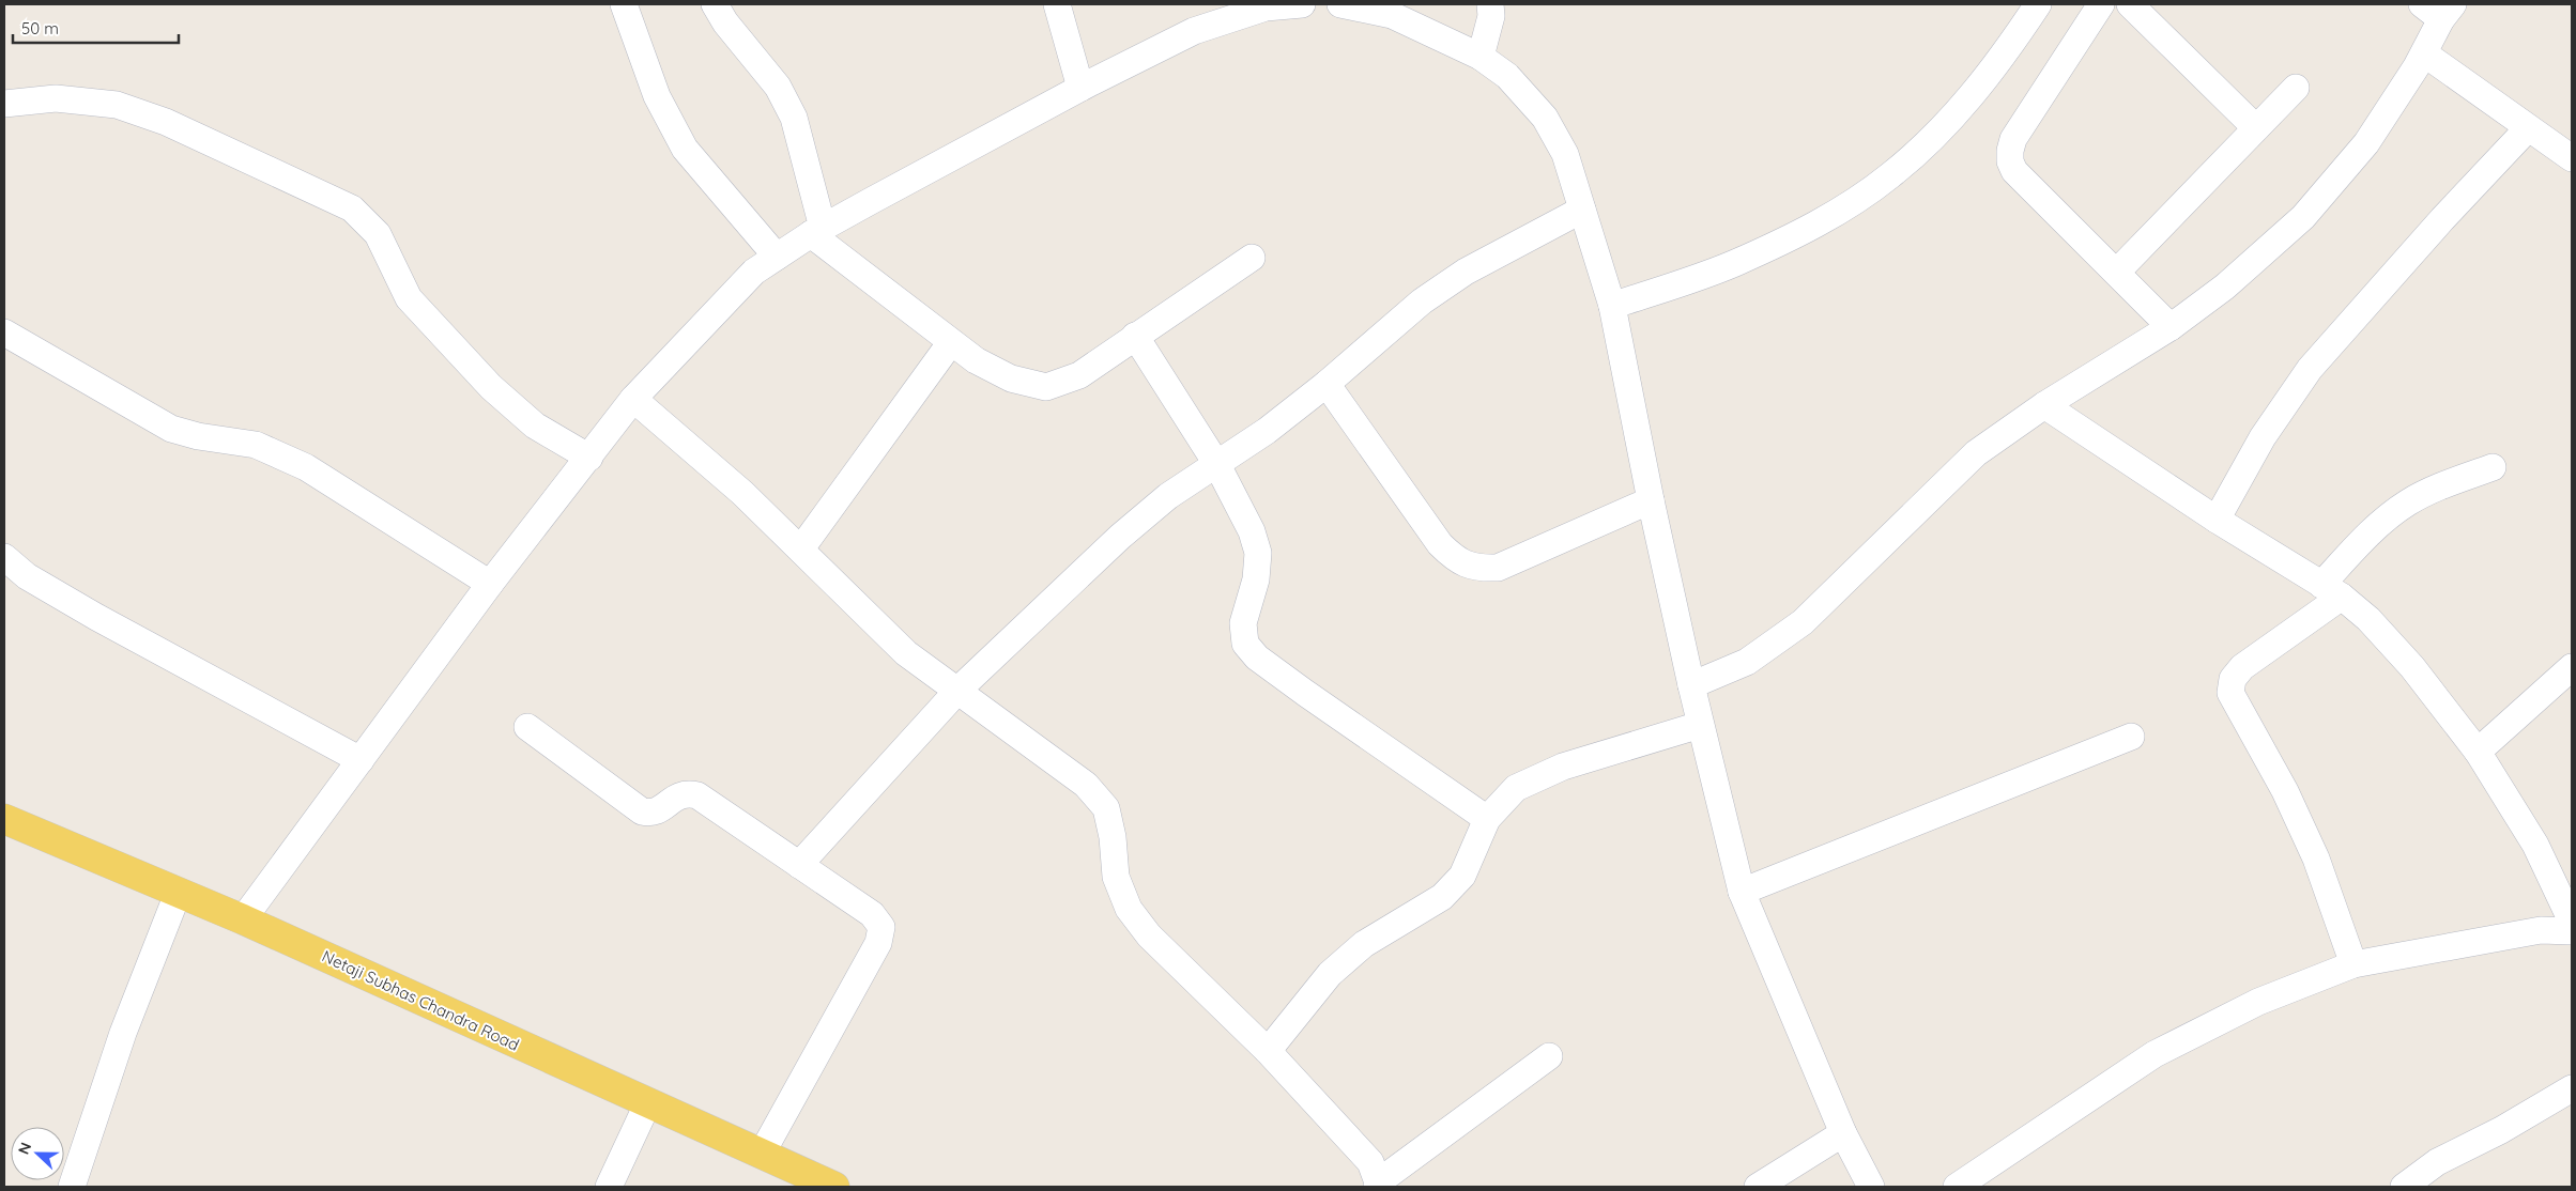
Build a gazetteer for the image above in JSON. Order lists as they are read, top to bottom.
{
  "streets": {
    "main road": ["Netaji Subhas Chandra Road"]
  },
  "scale_bar": "50 m",
  "north": "left"
}
